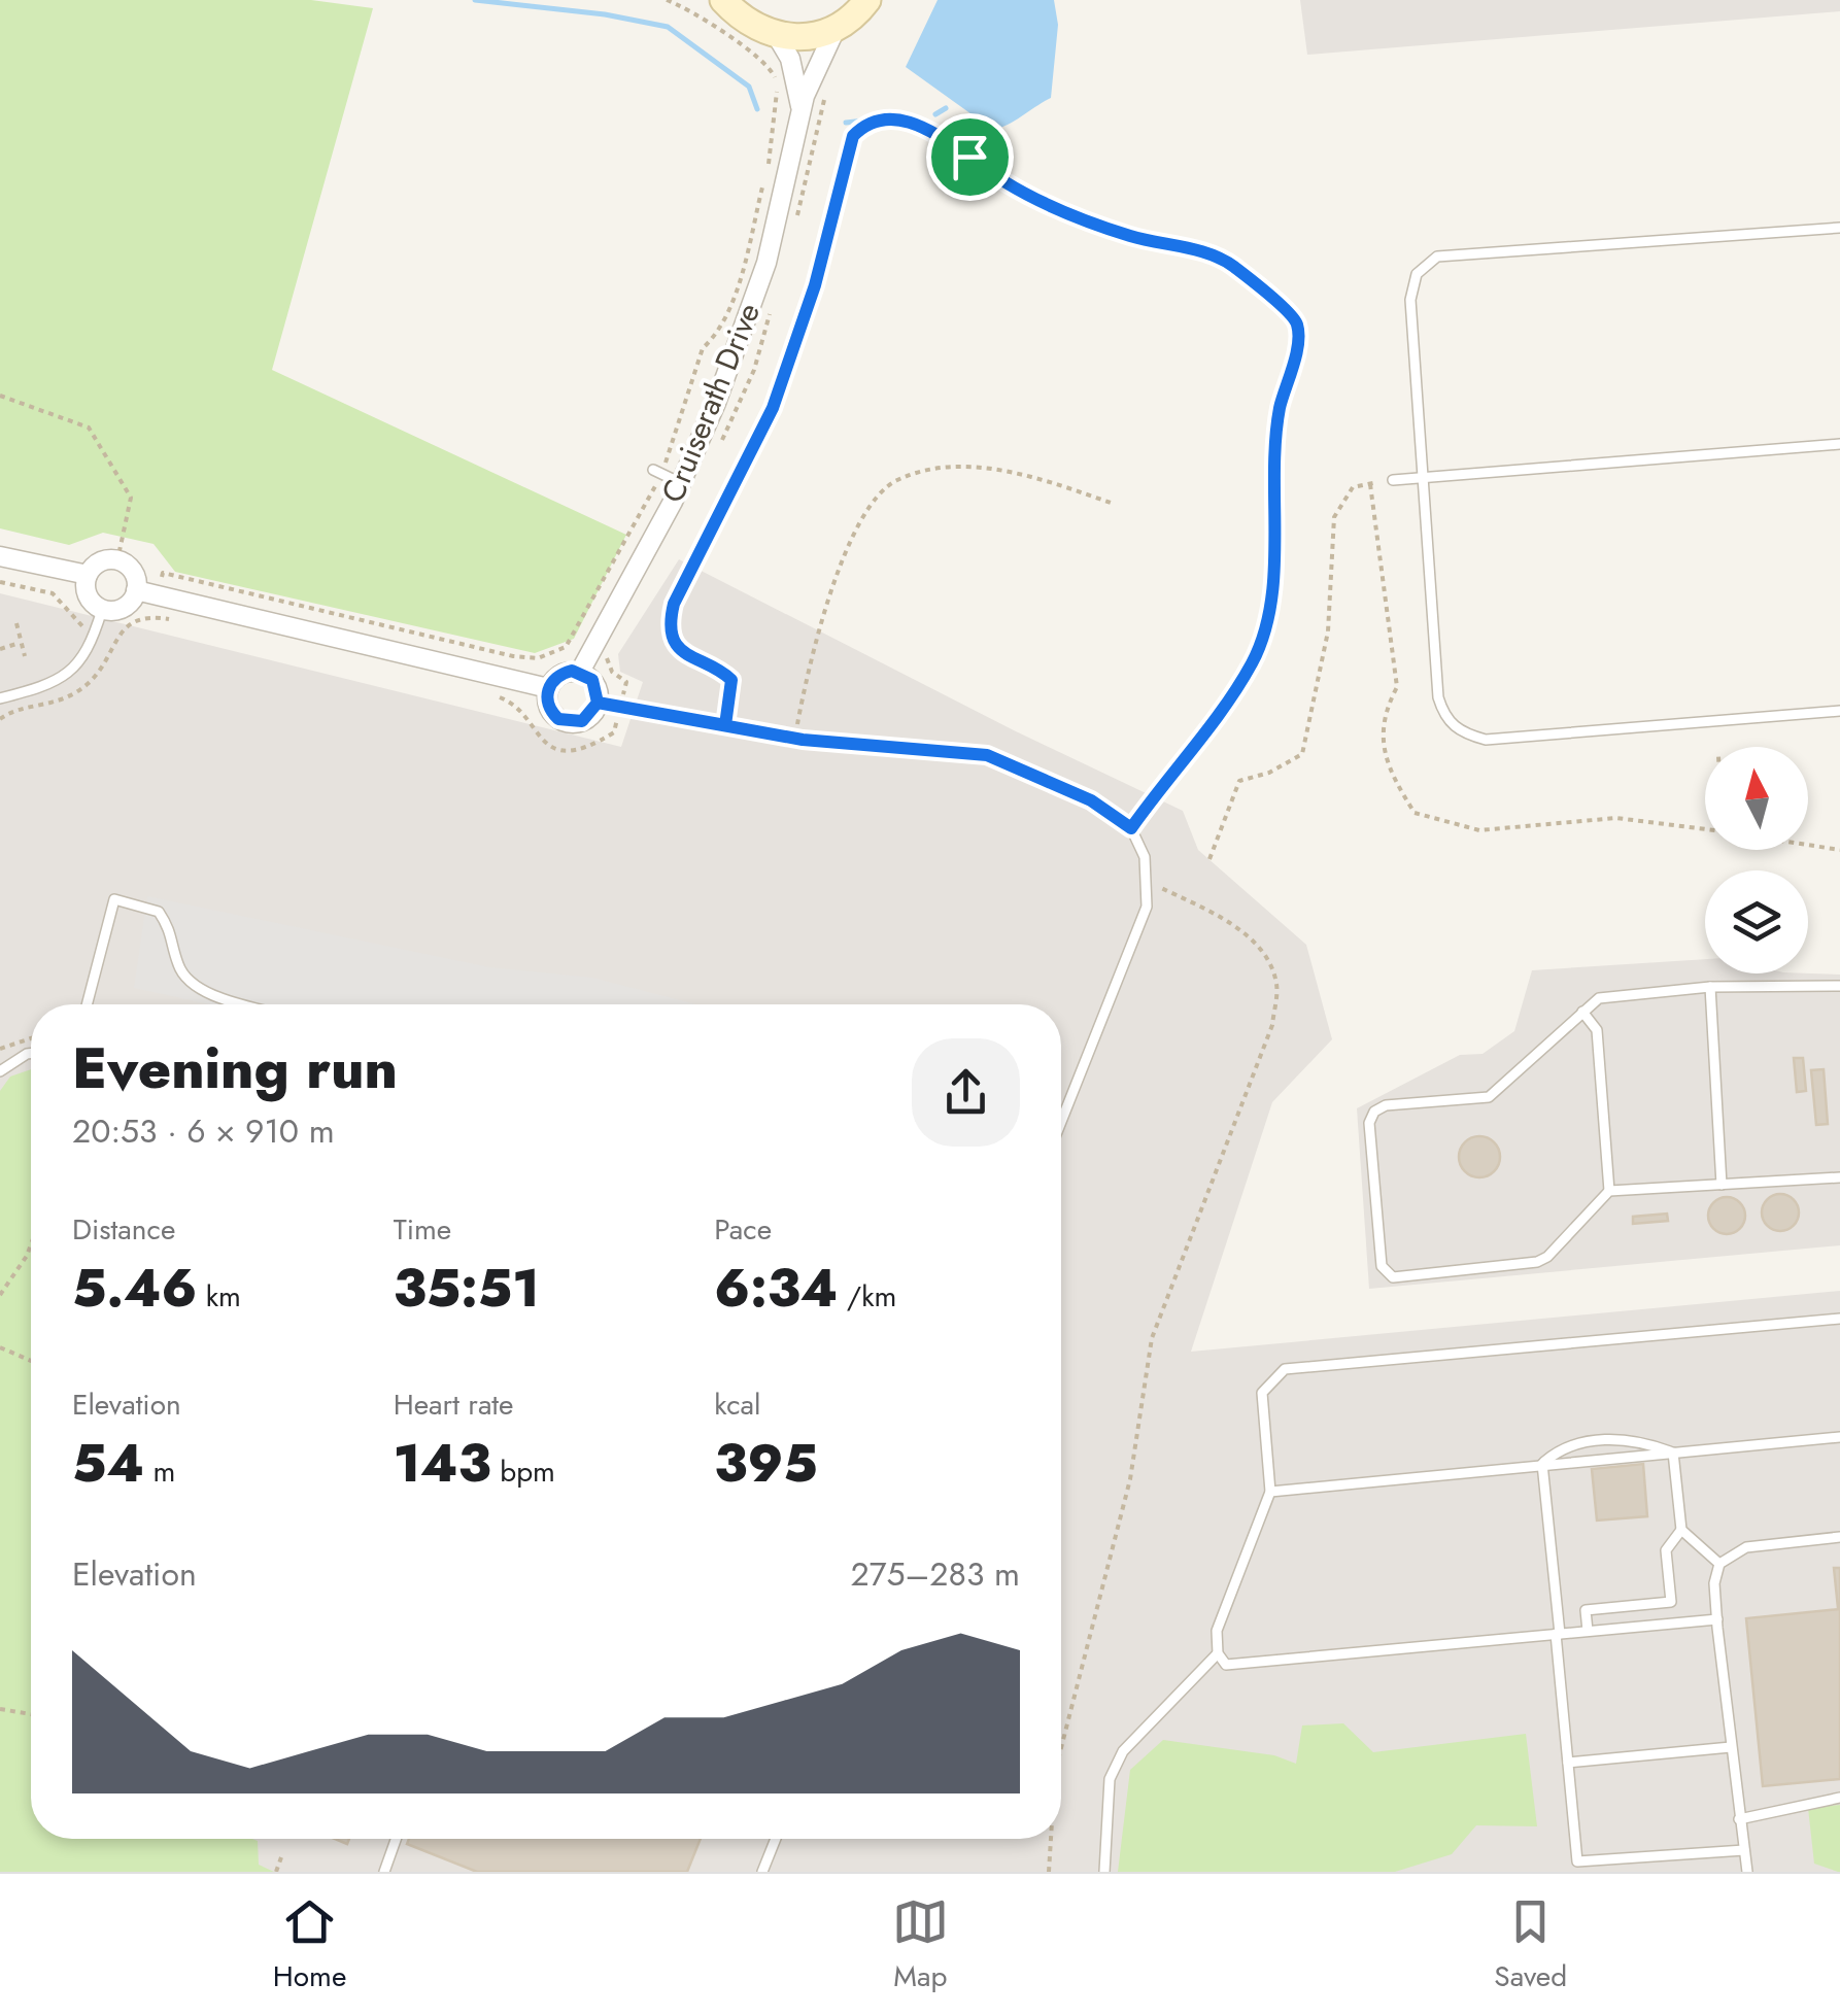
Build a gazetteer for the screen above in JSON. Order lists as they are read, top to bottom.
{
  "streets": {
    "street": ["Cruiserath Drive"]
  },
  "north": "top",
  "page": {
    "heading": ["Evening run", "20:53 · 6 × 910 m"],
    "stats": [
      ["Distance", "5.46 km"],
      ["Time", "35:51"],
      ["Pace", "6:34 /km"],
      ["Elevation", "54 m"],
      ["Heart rate", "143 bpm"],
      ["kcal", "395"]
    ],
    "chart": ["Elevation", "275–283 m"],
    "tabs": ["Home", "Map", "Saved"]
  }
}
